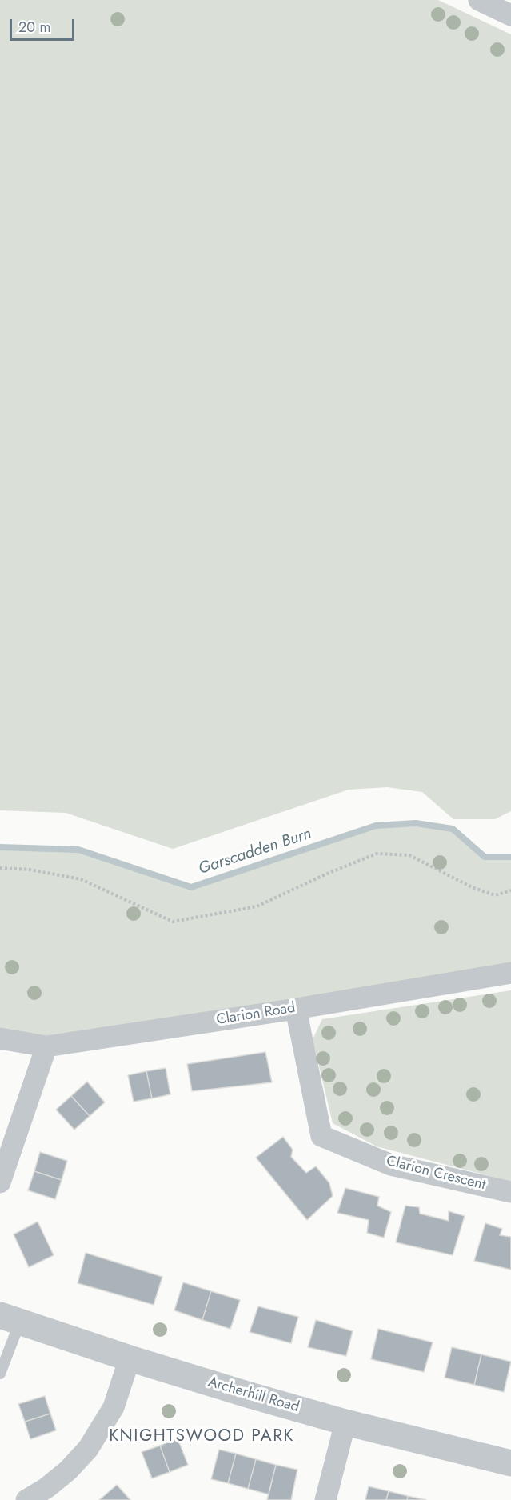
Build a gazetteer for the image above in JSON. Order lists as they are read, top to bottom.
{
  "streets": {
    "street": ["Clarion Road", "Clarion Crescent", "Archerhill Road"]
  },
  "crossings": [
    ["Clarion Road", "Clarion Crescent"]
  ],
  "districts": ["KNIGHTSWOOD PARK"],
  "water": ["Garscadden Burn"],
  "scale_bar": "20 m"
}
